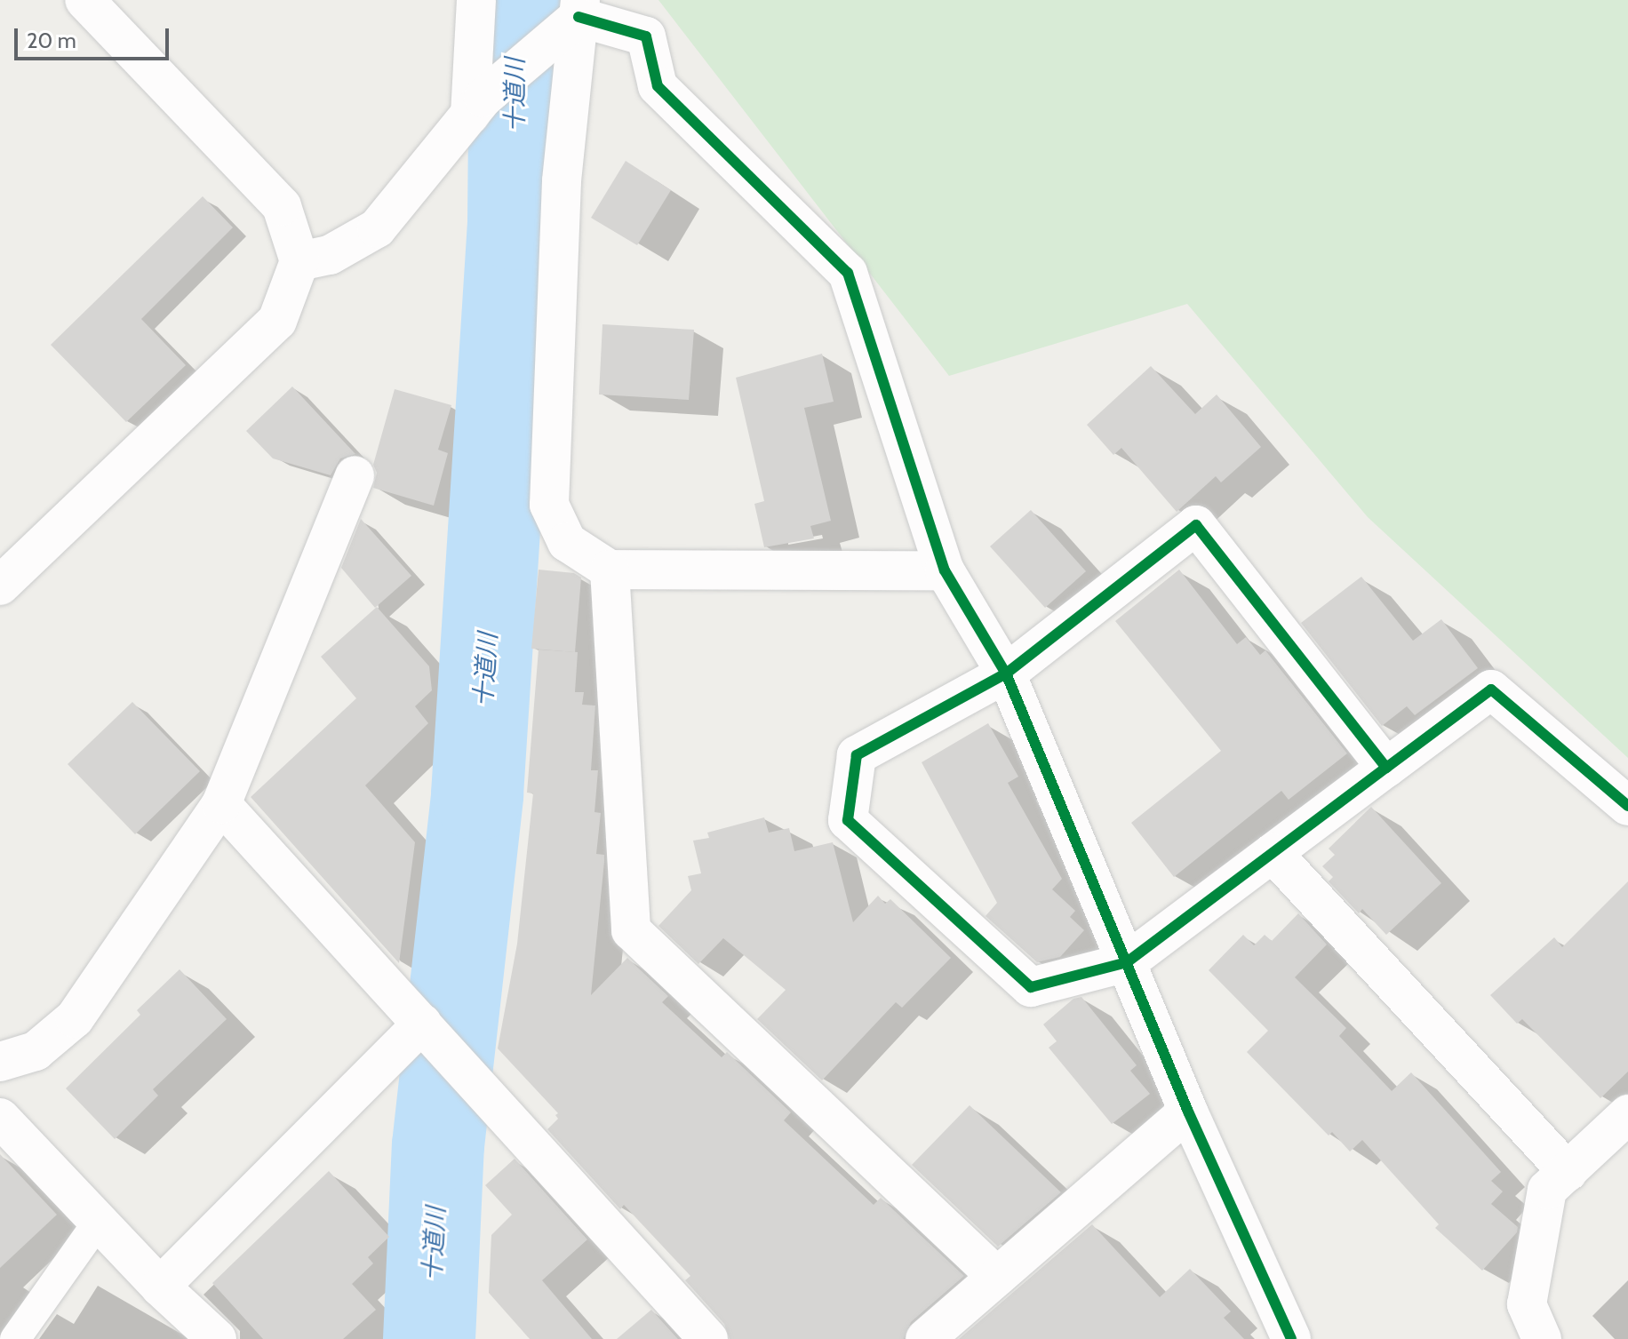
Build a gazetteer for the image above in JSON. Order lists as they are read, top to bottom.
{
  "water": ["十道川"],
  "scale_bar": "20 m"
}
